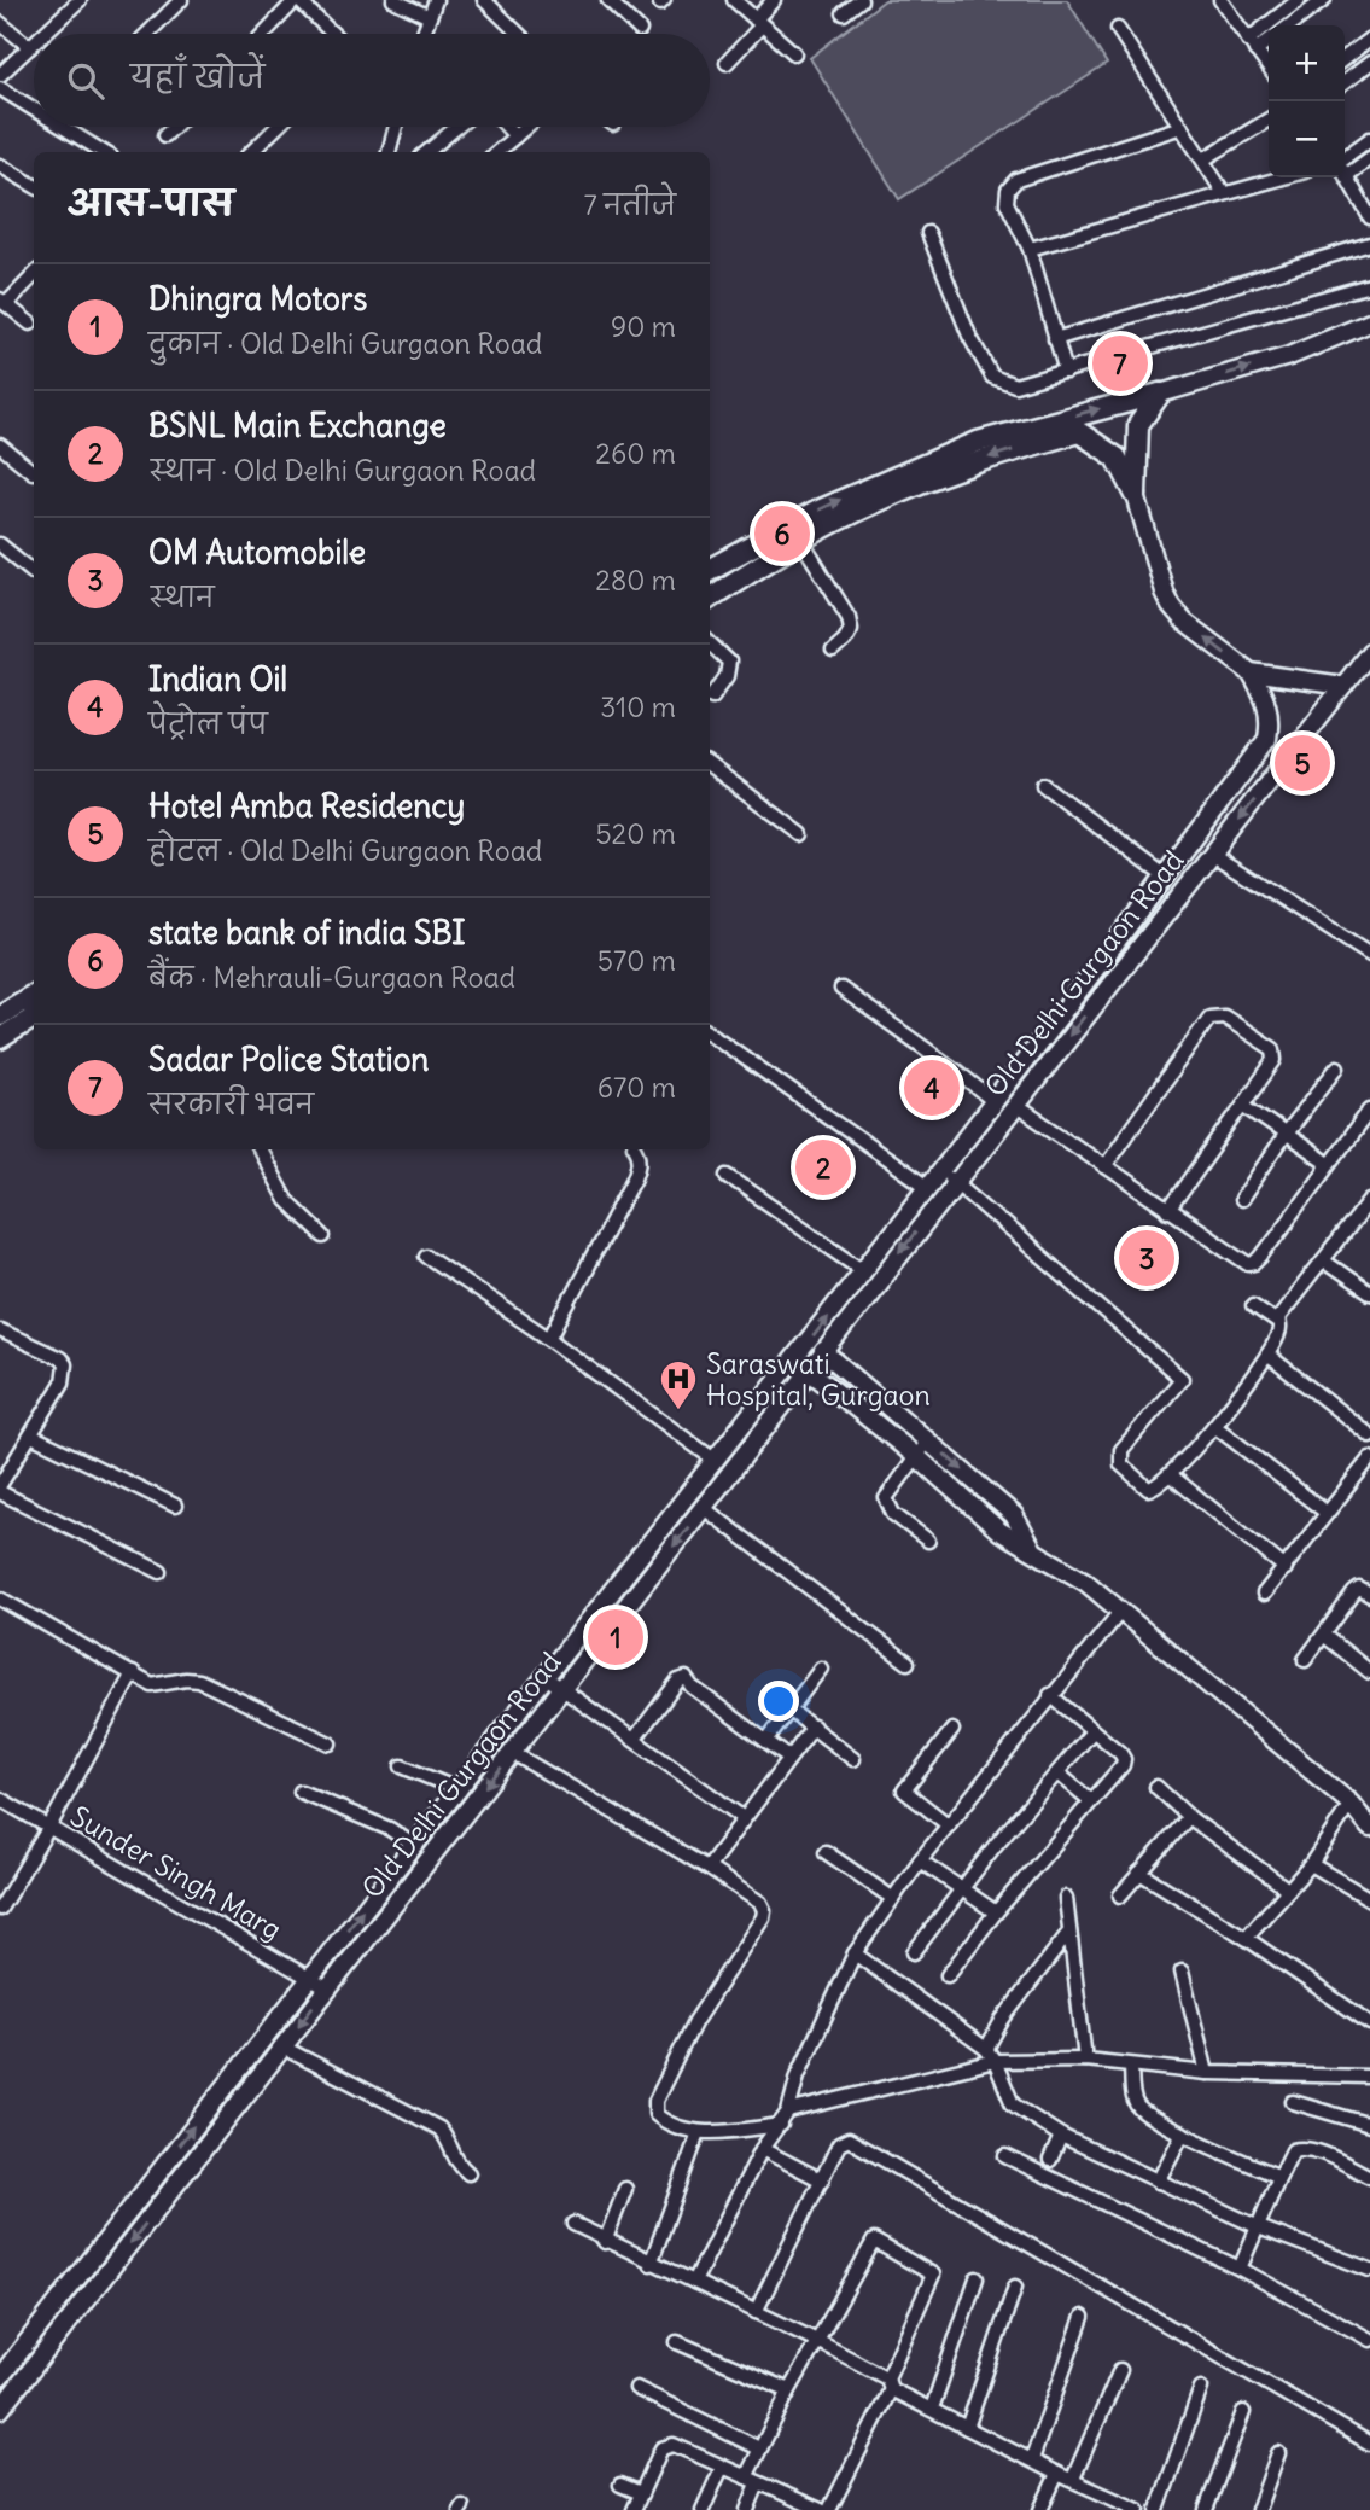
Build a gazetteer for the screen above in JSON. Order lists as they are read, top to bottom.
{
  "streets": {
    "main road": ["Old Delhi Gurgaon Road"],
    "street": ["Sunder Singh Marg"]
  },
  "crossings": [
    ["Old Delhi Gurgaon Road", "Sunder Singh Marg"]
  ],
  "places": {
    "hospital": ["Saraswati Hospital, Gurgaon"]
  },
  "page": {
    "map_buttons": ["+", "−"],
    "search": "यहाँ खोजें",
    "heading": ["आस-पास", "7 नतीजे"],
    "list": [
      {
        "mark": "1",
        "name": "Dhingra Motors",
        "note": "दुकान · Old Delhi Gurgaon Road",
        "value": "90 m"
      },
      {
        "mark": "2",
        "name": "BSNL Main Exchange",
        "note": "स्थान · Old Delhi Gurgaon Road",
        "value": "260 m"
      },
      {
        "mark": "3",
        "name": "OM Automobile",
        "note": "स्थान",
        "value": "280 m"
      },
      {
        "mark": "4",
        "name": "Indian Oil",
        "note": "पेट्रोल पंप",
        "value": "310 m"
      },
      {
        "mark": "5",
        "name": "Hotel Amba Residency",
        "note": "होटल · Old Delhi Gurgaon Road",
        "value": "520 m"
      },
      {
        "mark": "6",
        "name": "state bank of india SBI",
        "note": "बैंक · Mehrauli-Gurgaon Road",
        "value": "570 m"
      },
      {
        "mark": "7",
        "name": "Sadar Police Station",
        "note": "सरकारी भवन",
        "value": "670 m"
      }
    ],
    "pins": [
      "7",
      "6",
      "5",
      "4",
      "2",
      "3",
      "1"
    ]
  }
}
